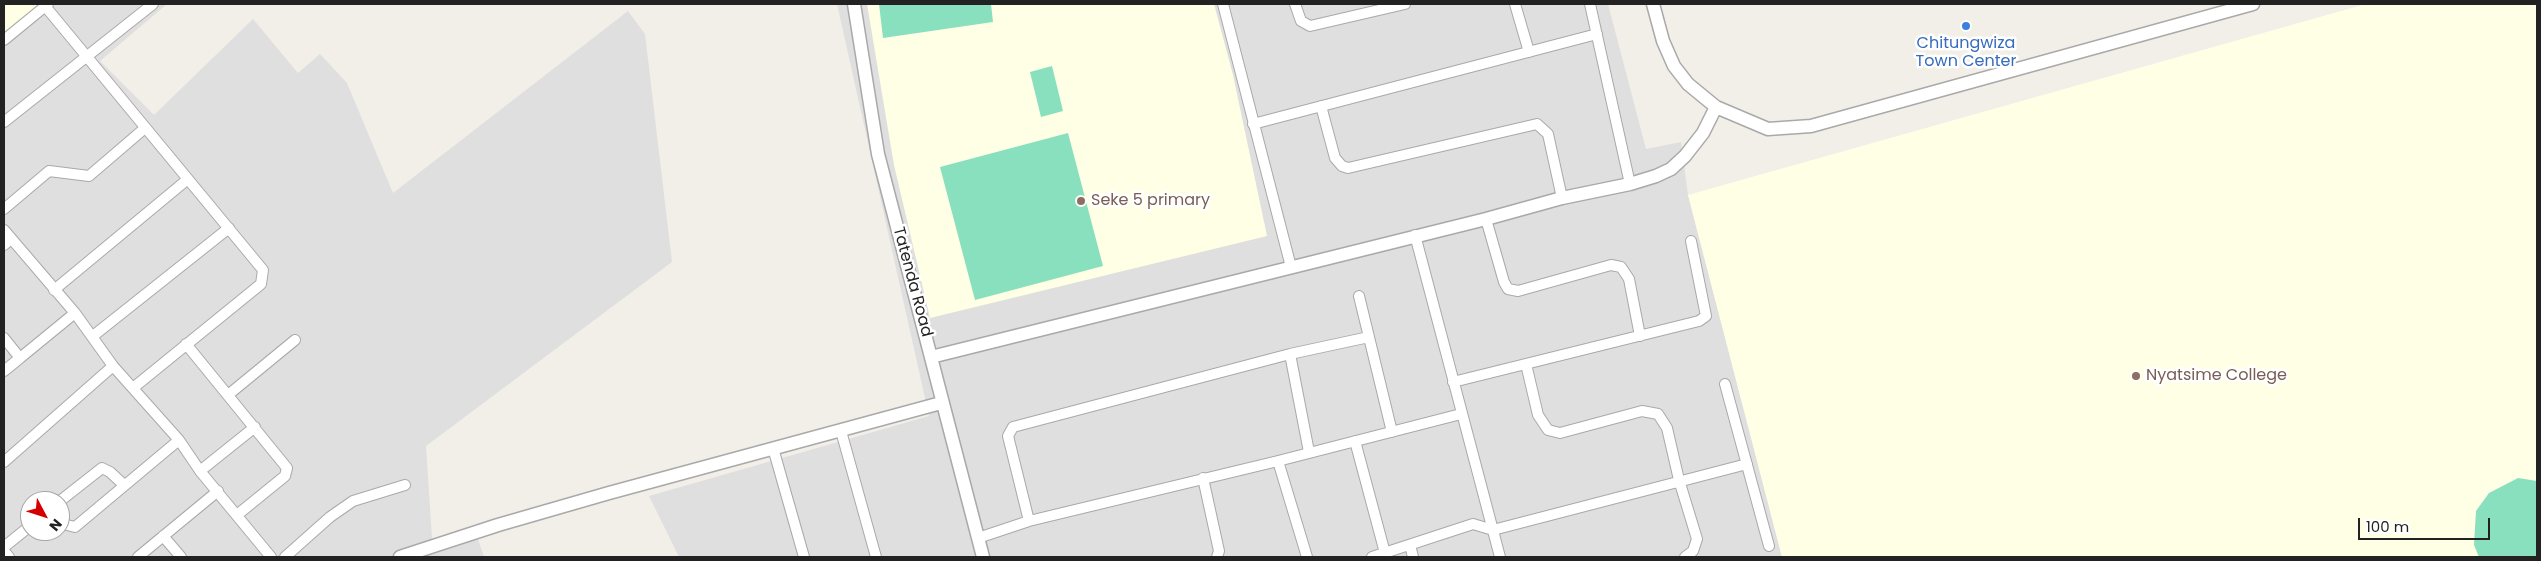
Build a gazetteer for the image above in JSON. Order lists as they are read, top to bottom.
{
  "streets": {
    "street": ["Tatenda Road"]
  },
  "places": ["Chitungwiza Town Center", "Seke 5 primary", "Nyatsime College"],
  "scale_bar": "100 m",
  "north": "bottom right"
}
